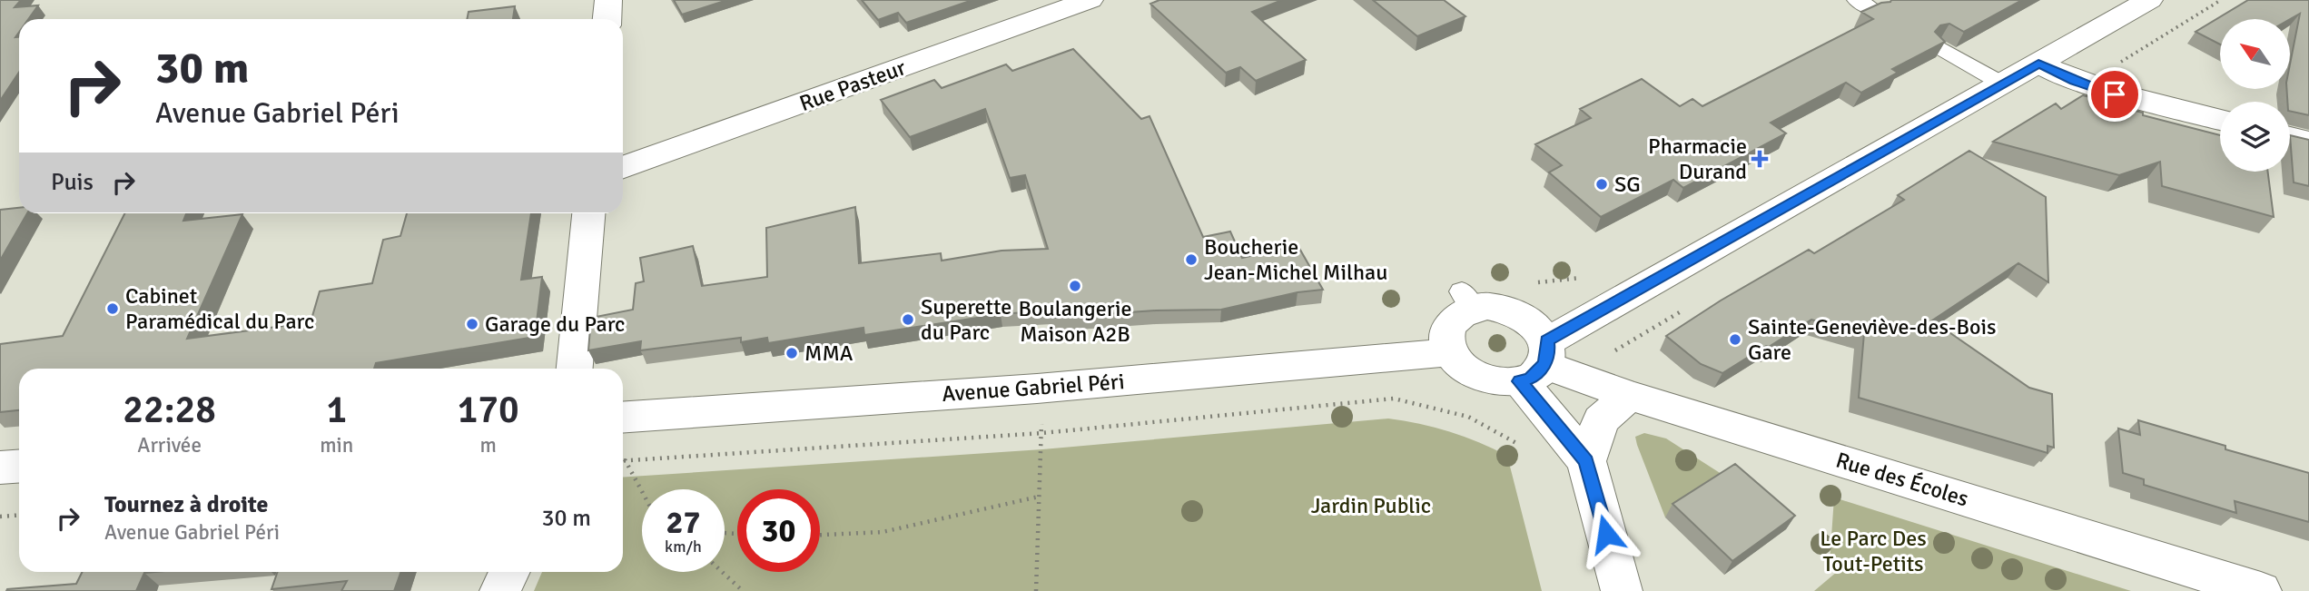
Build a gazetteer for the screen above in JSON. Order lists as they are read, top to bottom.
{
  "streets": {
    "street": ["Rue Pasteur", "Avenue Gabriel Péri", "Rue des Écoles"]
  },
  "crossings": [
    ["Avenue Gabriel Péri", "Rue des Écoles"]
  ],
  "parks": ["Jardin Public", "Le Parc Des Tout-Petits"],
  "places": {
    "health": ["Pharmacie Durand"],
    "other": [
      "SG",
      "Boucherie Jean-Michel Milhau",
      "Boulangerie Maison A2B",
      "Cabinet Paramédical du Parc",
      "Superette du Parc",
      "Garage du Parc",
      "Sainte-Geneviève-des-Bois Gare",
      "MMA"
    ]
  },
  "north": "top left",
  "page": {
    "turn": ["30 m", "Avenue Gabriel Péri"],
    "then": "Puis",
    "eta": [
      "22:28",
      "Arrivée",
      "1",
      "min",
      "170",
      "m"
    ],
    "list": [
      {
        "name": "Tournez à droite",
        "note": "Avenue Gabriel Péri",
        "value": "30 m"
      }
    ],
    "speed": "27 km/h",
    "limit": "30"
  }
}
